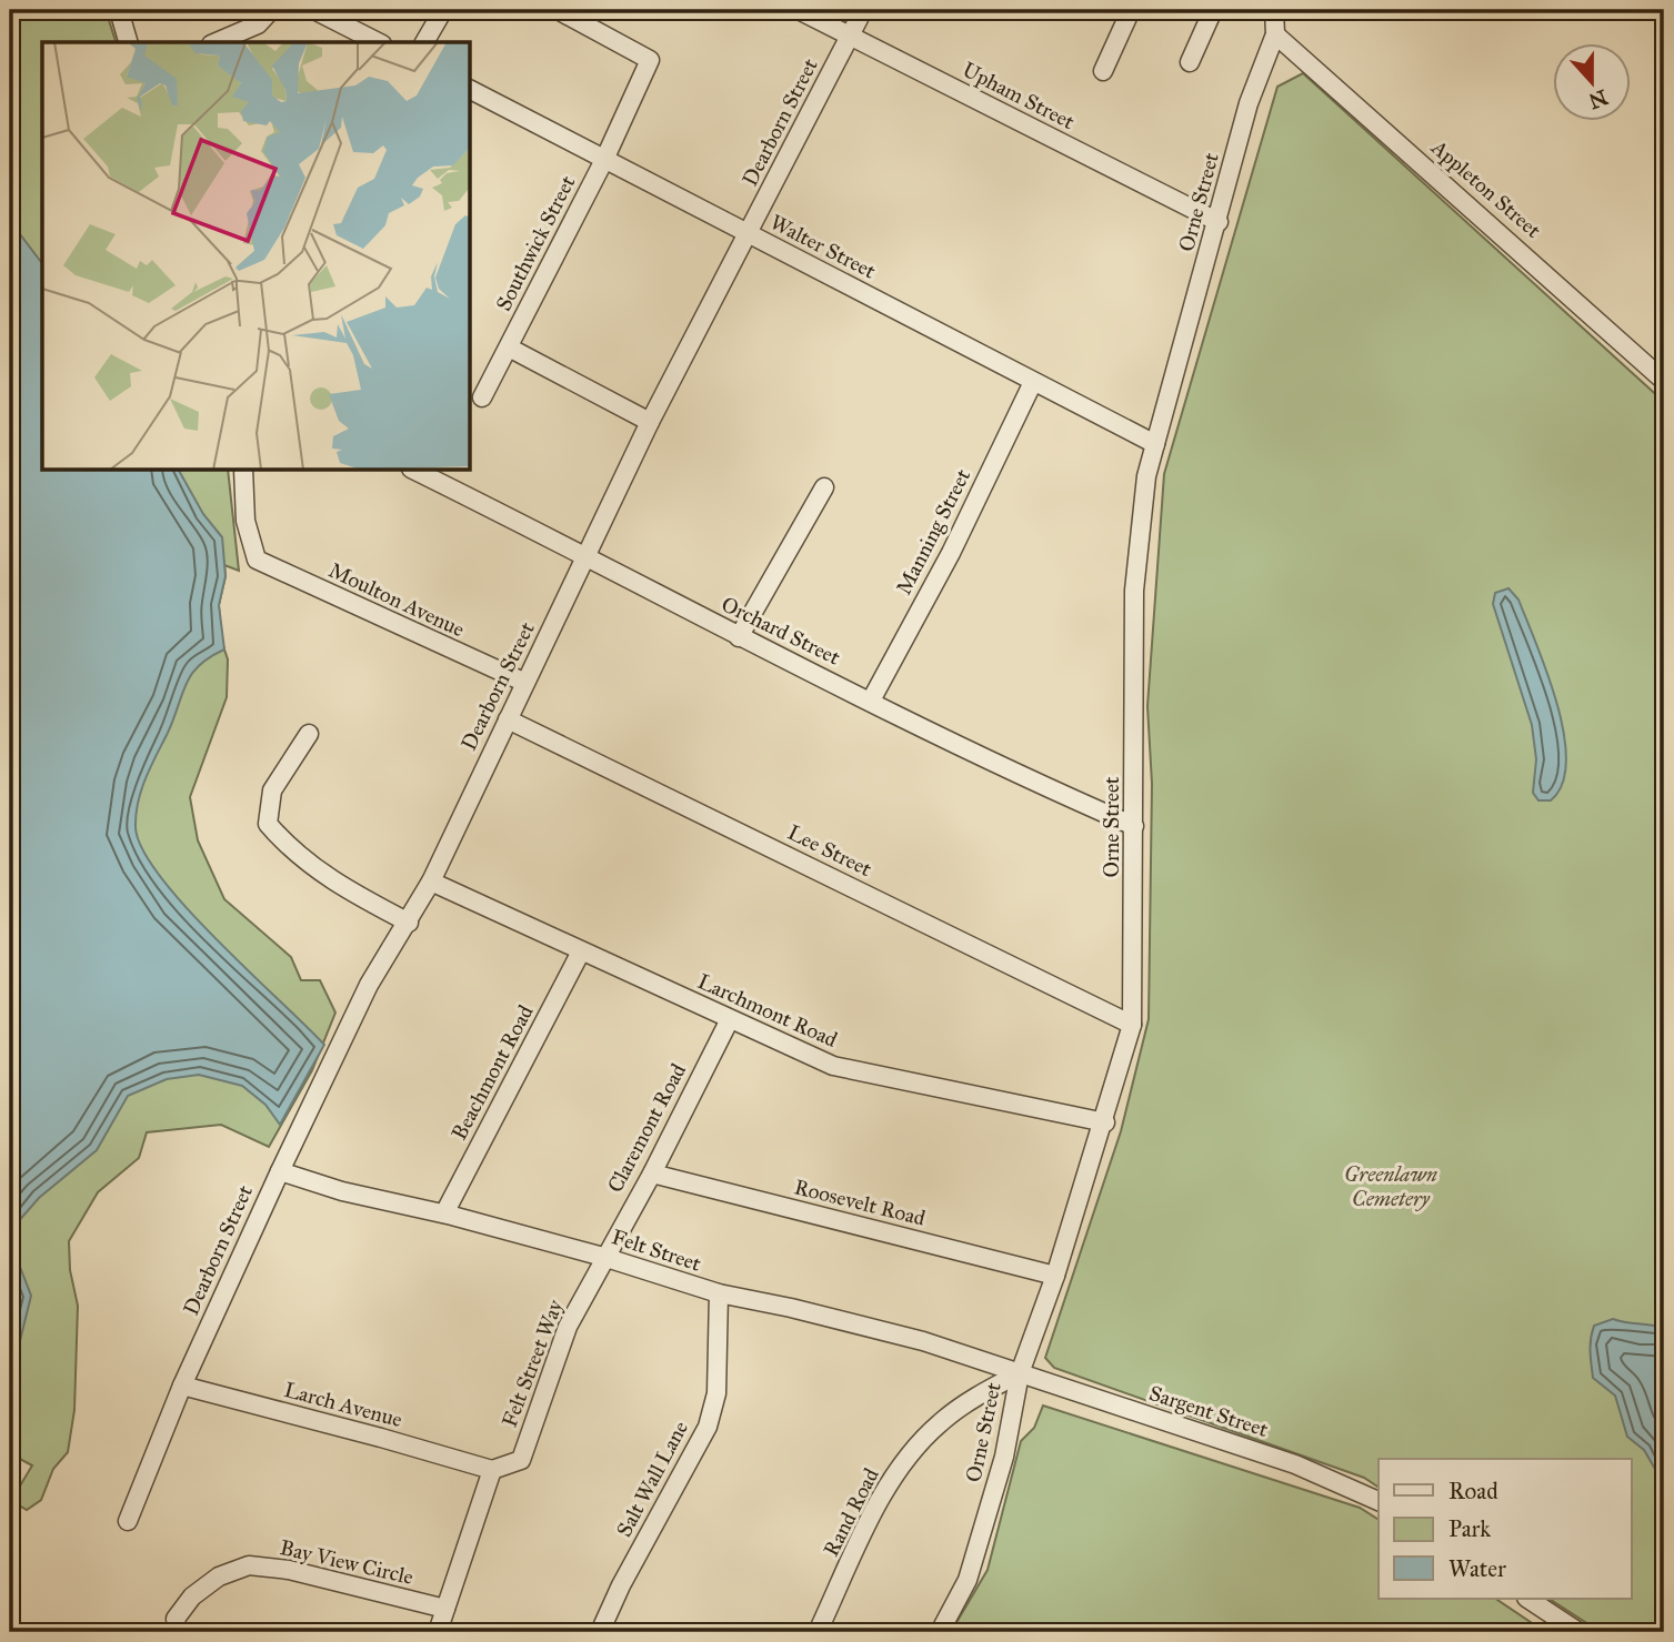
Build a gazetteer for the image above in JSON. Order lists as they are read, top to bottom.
{
  "streets": {
    "street": [
      "Upham Street",
      "Dearborn Street",
      "Appleton Street",
      "Orne Street",
      "Southwick Street",
      "Walter Street",
      "Manning Street",
      "Moulton Avenue",
      "Orchard Street",
      "Lee Street",
      "Larchmont Road",
      "Beachmont Road",
      "Claremont Road",
      "Roosevelt Road",
      "Felt Street",
      "Felt Street Way",
      "Larch Avenue",
      "Sargent Street",
      "Salt Wall Lane",
      "Rand Road",
      "Bay View Circle"
    ]
  },
  "crossings": [
    ["Upham Street", "Dearborn Street"],
    ["Upham Street", "Orne Street"],
    ["Dearborn Street", "Walter Street"],
    ["Dearborn Street", "Moulton Avenue"],
    ["Dearborn Street", "Orchard Street"],
    ["Dearborn Street", "Lee Street"],
    ["Dearborn Street", "Larchmont Road"],
    ["Dearborn Street", "Felt Street"],
    ["Dearborn Street", "Larch Avenue"],
    ["Appleton Street", "Orne Street"],
    ["Orne Street", "Walter Street"],
    ["Orne Street", "Orchard Street"],
    ["Orne Street", "Lee Street"],
    ["Orne Street", "Larchmont Road"],
    ["Orne Street", "Roosevelt Road"],
    ["Orne Street", "Felt Street"],
    ["Orne Street", "Sargent Street"],
    ["Orne Street", "Rand Road"],
    ["Southwick Street", "Walter Street"],
    ["Walter Street", "Manning Street"],
    ["Manning Street", "Orchard Street"],
    ["Larchmont Road", "Beachmont Road"],
    ["Larchmont Road", "Claremont Road"],
    ["Beachmont Road", "Felt Street"],
    ["Claremont Road", "Roosevelt Road"],
    ["Claremont Road", "Felt Street"],
    ["Claremont Road", "Felt Street Way"],
    ["Felt Street", "Felt Street Way"],
    ["Felt Street", "Sargent Street"],
    ["Felt Street", "Salt Wall Lane"],
    ["Felt Street", "Rand Road"],
    ["Felt Street Way", "Larch Avenue"],
    ["Sargent Street", "Rand Road"]
  ],
  "parks": ["Greenlawn Cemetery"],
  "legend": ["Road", "Park", "Water"],
  "north": "bottom"
}
